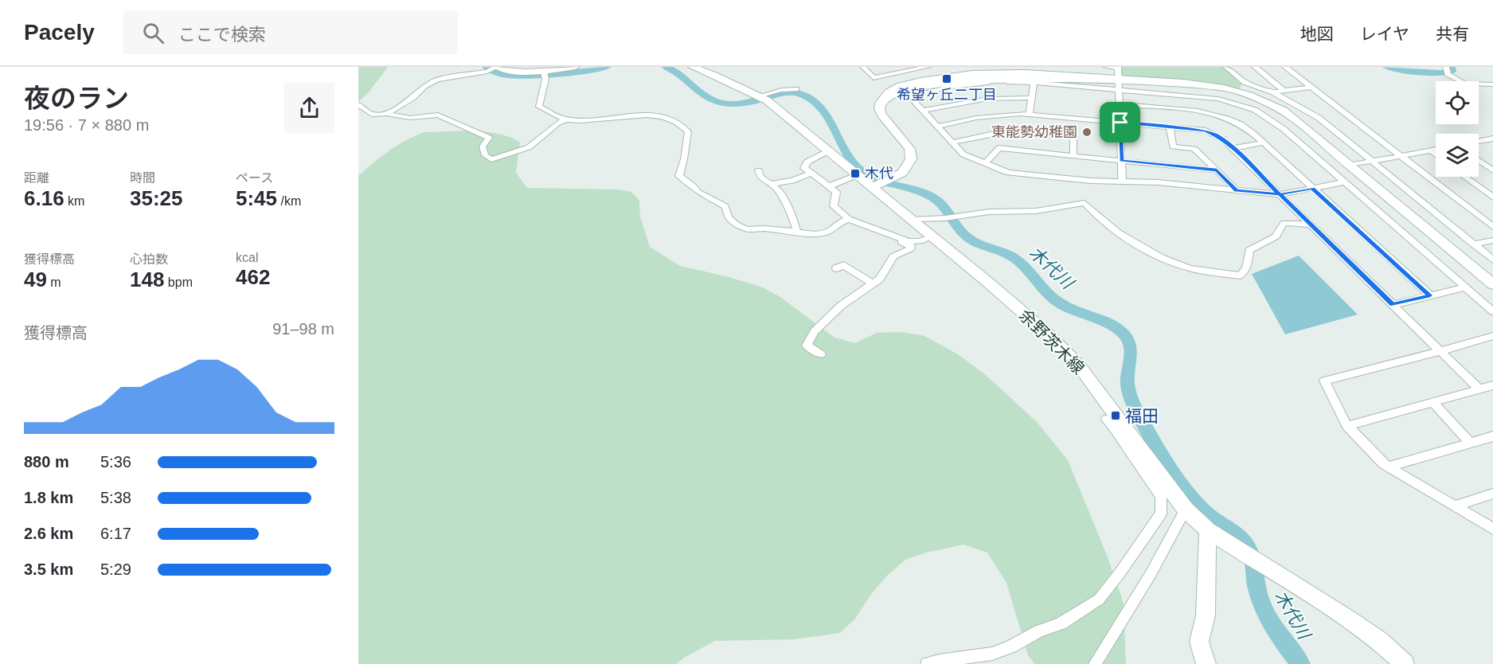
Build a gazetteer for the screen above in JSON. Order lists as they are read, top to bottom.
{
  "streets": {
    "street": ["余野茨木線"]
  },
  "water": ["木代川"],
  "places": {
    "transit": ["希望ヶ丘二丁目", "木代", "福田"],
    "other": ["東能勢幼稚園"]
  },
  "page": {
    "header": "Pacely",
    "search": "ここで検索",
    "nav": ["地図", "レイヤ", "共有"],
    "heading": ["夜のラン", "19:56 · 7 × 880 m"],
    "stats": [
      ["距離", "6.16 km"],
      ["時間", "35:25"],
      ["ペース", "5:45 /km"],
      ["獲得標高", "49 m"],
      ["心拍数", "148 bpm"],
      ["kcal", "462"]
    ],
    "chart": ["獲得標高", "91–98 m"],
    "list": [
      {
        "name": "880 m",
        "note": "5:36"
      },
      {
        "name": "1.8 km",
        "note": "5:38"
      },
      {
        "name": "2.6 km",
        "note": "6:17"
      },
      {
        "name": "3.5 km",
        "note": "5:29"
      }
    ]
  }
}
